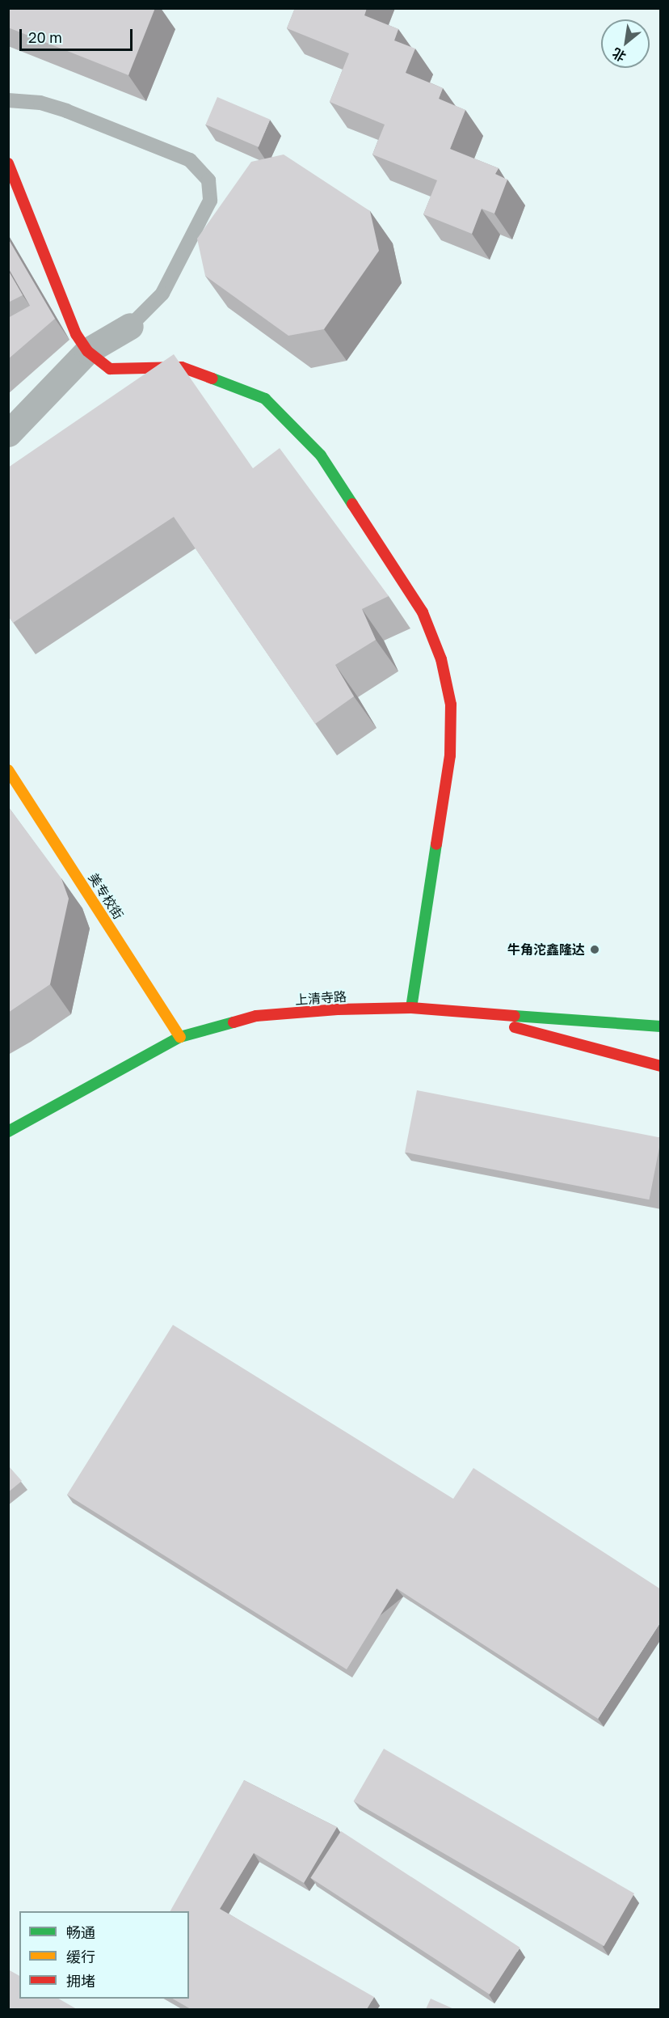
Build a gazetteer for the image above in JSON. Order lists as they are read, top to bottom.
{
  "streets": {
    "street": ["美专校街", "上清寺路"]
  },
  "crossings": [
    ["美专校街", "上清寺路"]
  ],
  "places": ["牛角沱鑫隆达"],
  "legend": ["畅通", "缓行", "拥堵"],
  "scale_bar": "20 m",
  "north": "bottom left"
}
